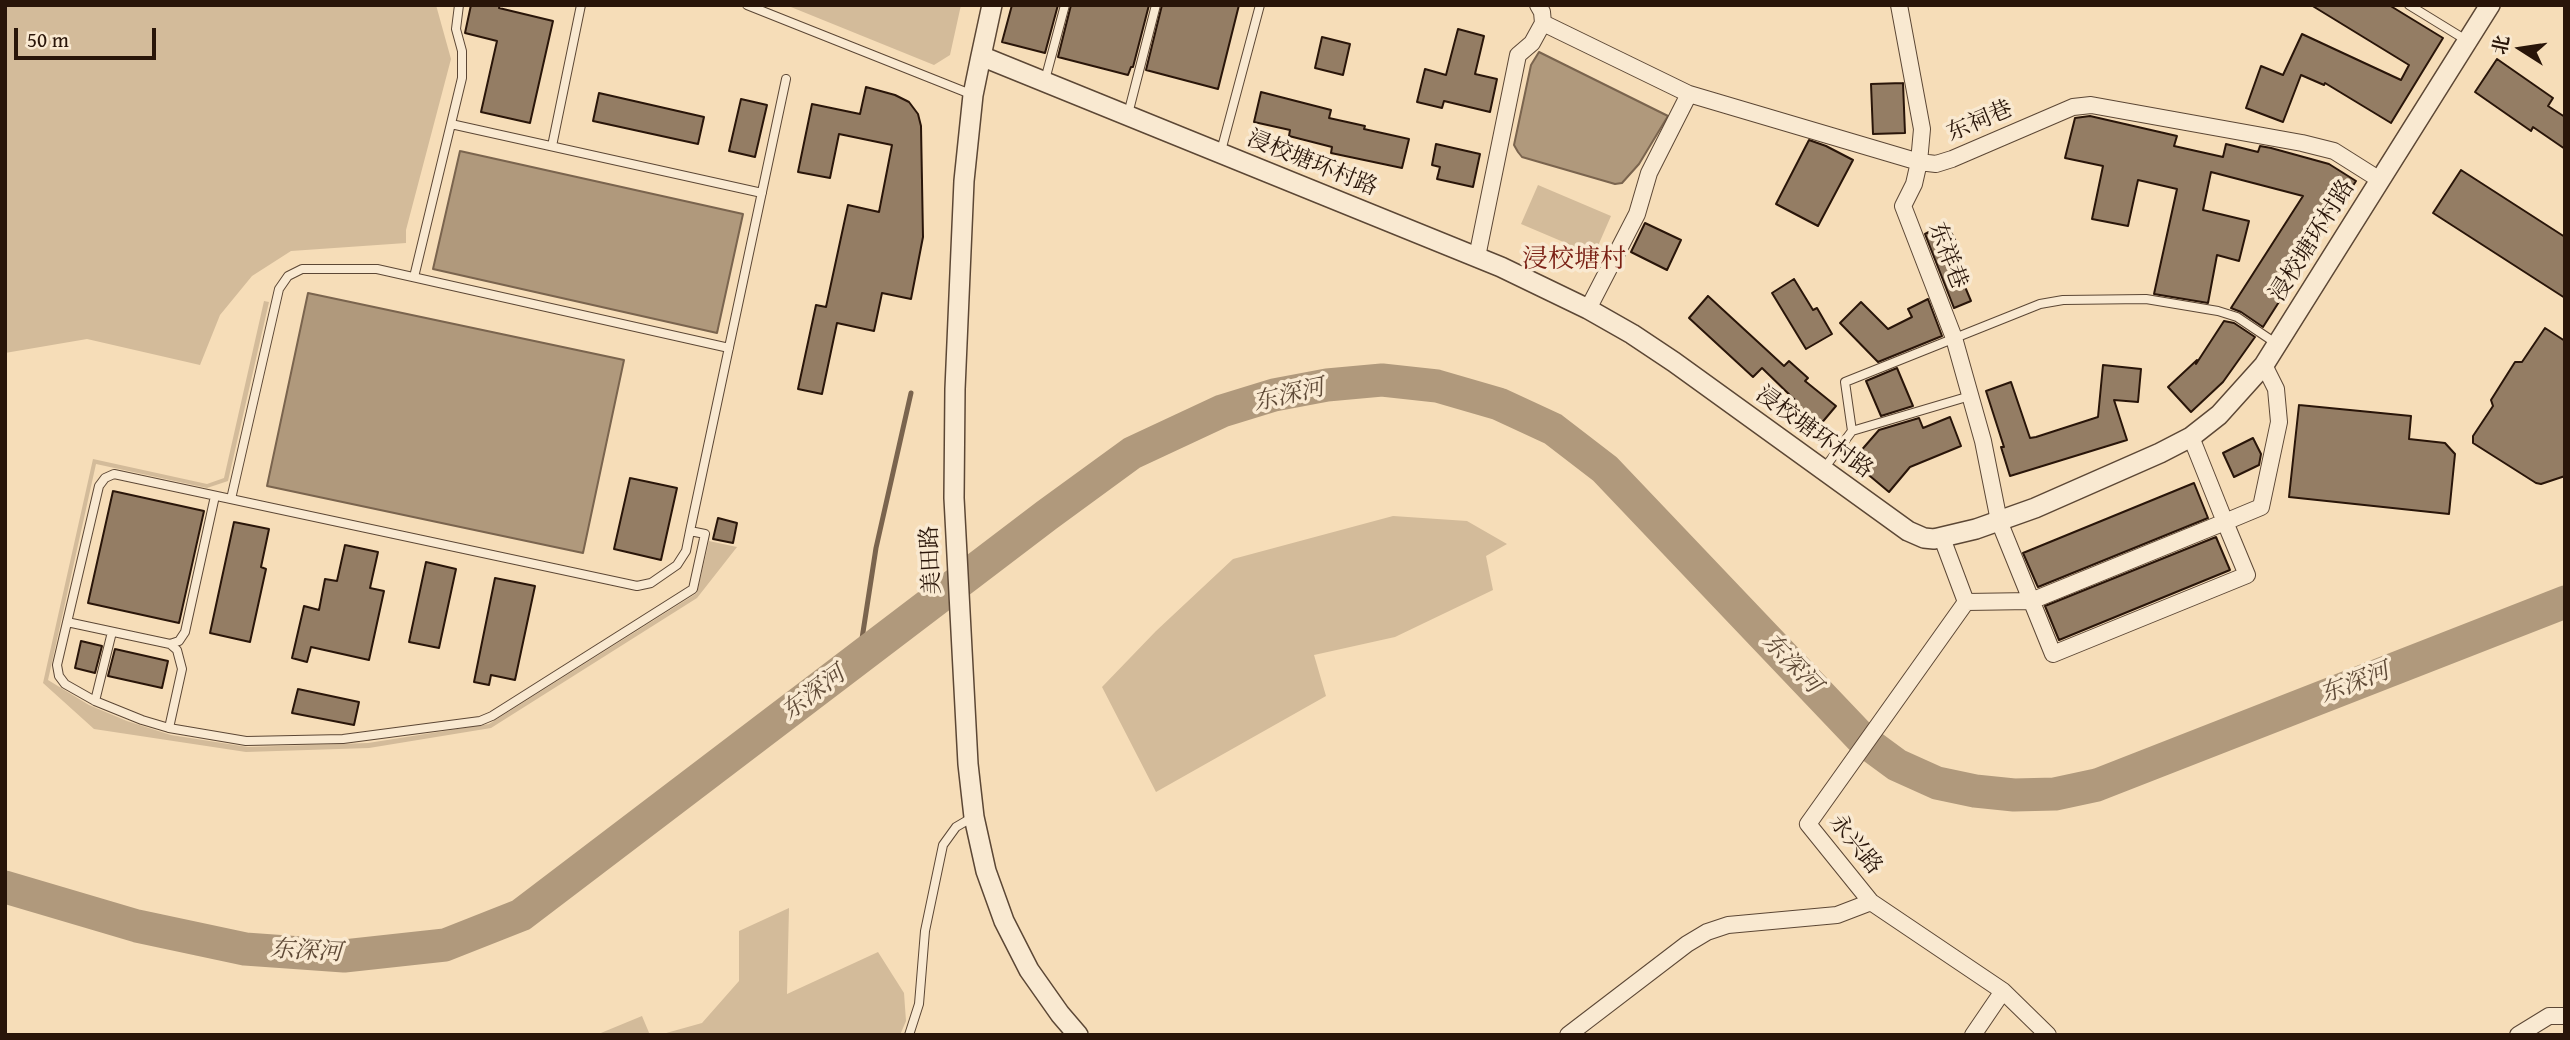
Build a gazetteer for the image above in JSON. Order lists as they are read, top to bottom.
{
  "streets": {
    "street": [
      "东祠巷",
      "浸校塘环村路",
      "东祥巷",
      "美田路",
      "永兴路"
    ]
  },
  "crossings": [
    ["东祠巷", "浸校塘环村路"],
    ["东祠巷", "东祥巷"],
    ["浸校塘环村路", "东祥巷"],
    ["浸校塘环村路", "美田路"]
  ],
  "districts": ["浸校塘村"],
  "water": ["东深河"],
  "scale_bar": "50 m",
  "north": "left"
}
